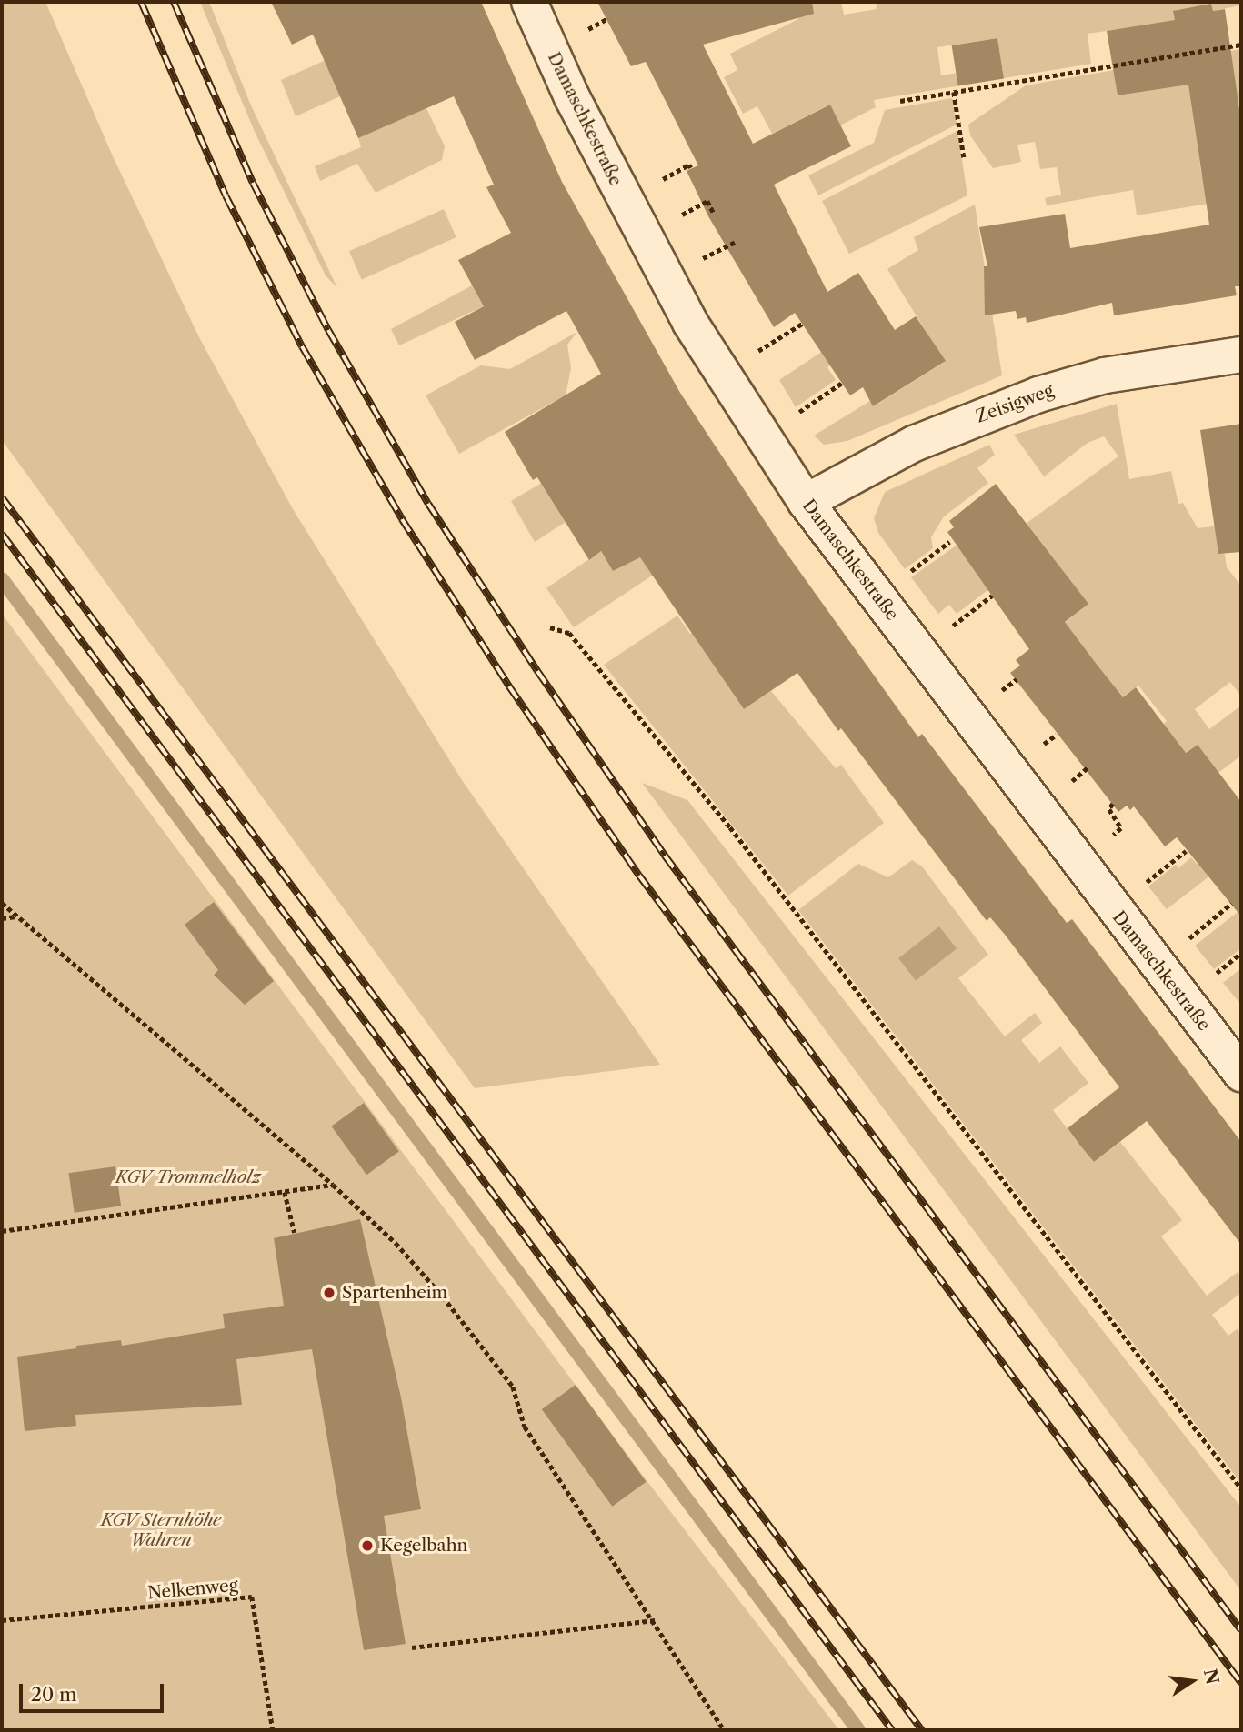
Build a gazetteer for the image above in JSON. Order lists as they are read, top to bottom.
{
  "streets": {
    "street": ["Damaschkestraße", "Zeisigweg"],
    "path": ["Nelkenweg"]
  },
  "crossings": [
    ["Damaschkestraße", "Zeisigweg"]
  ],
  "parks": ["KGV Trommelholz", "KGV Sternhöhe Wahren"],
  "places": ["Spartenheim", "Kegelbahn"],
  "scale_bar": "20 m",
  "north": "right"
}
